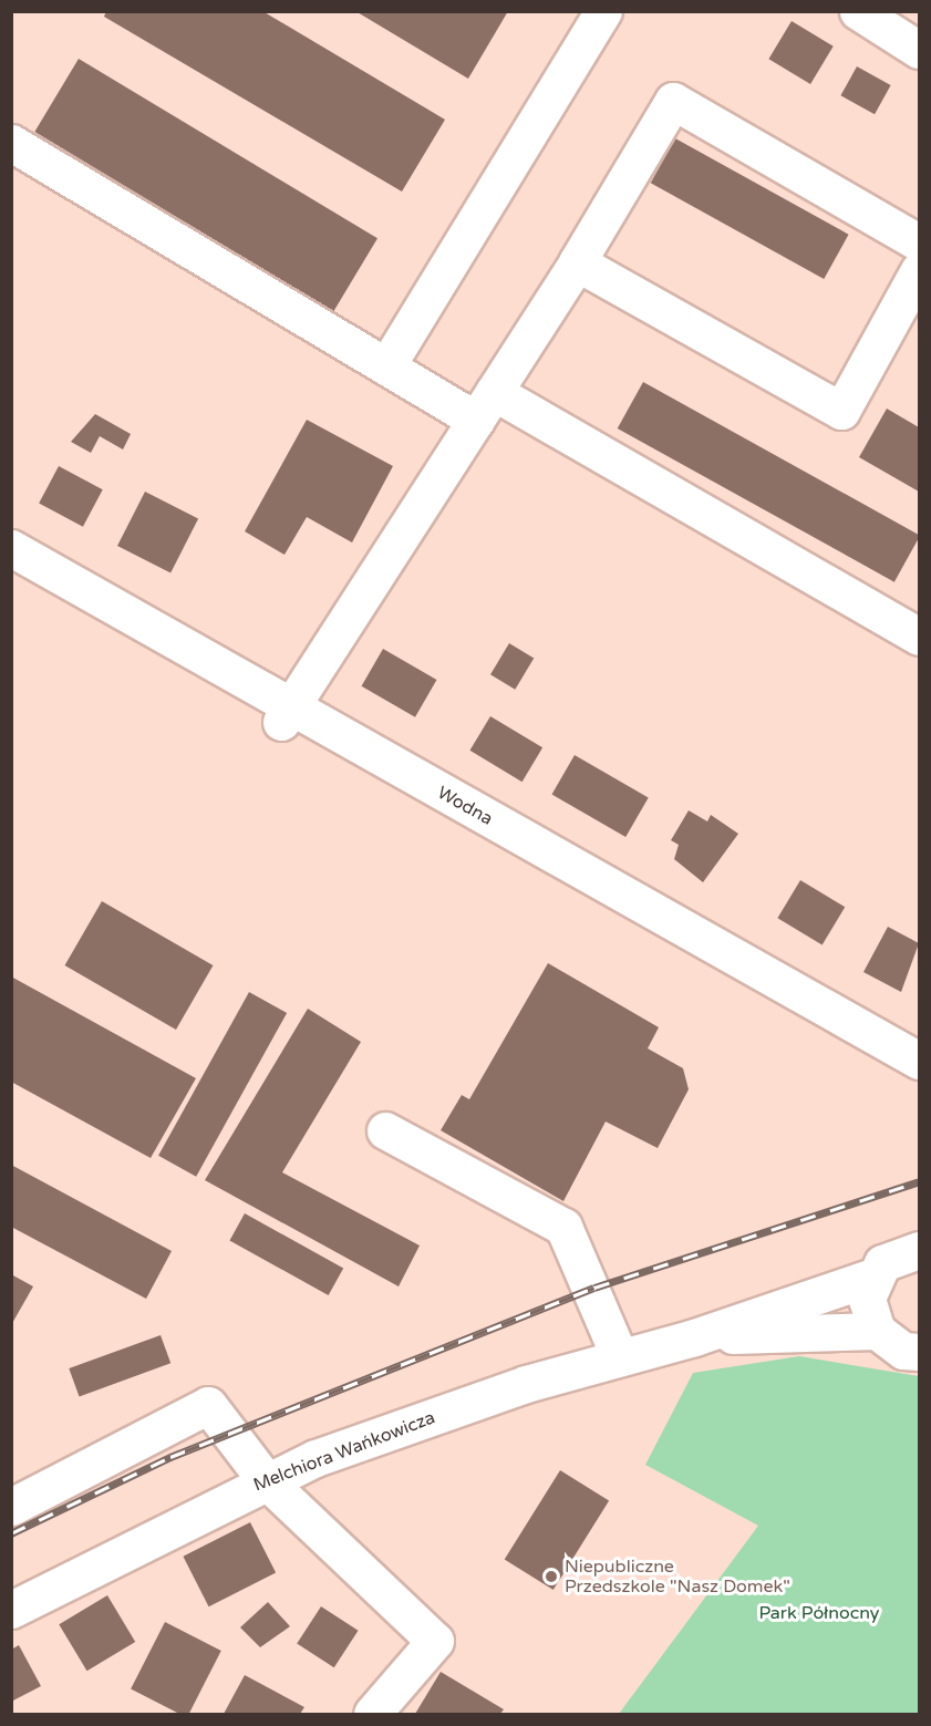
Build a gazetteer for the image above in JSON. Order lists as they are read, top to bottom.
{
  "streets": {
    "street": ["Wodna", "Melchiora Wańkowicza"]
  },
  "parks": ["Park Północny"],
  "places": ["Niepubliczne Przedszkole \"Nasz Domek\""]
}
